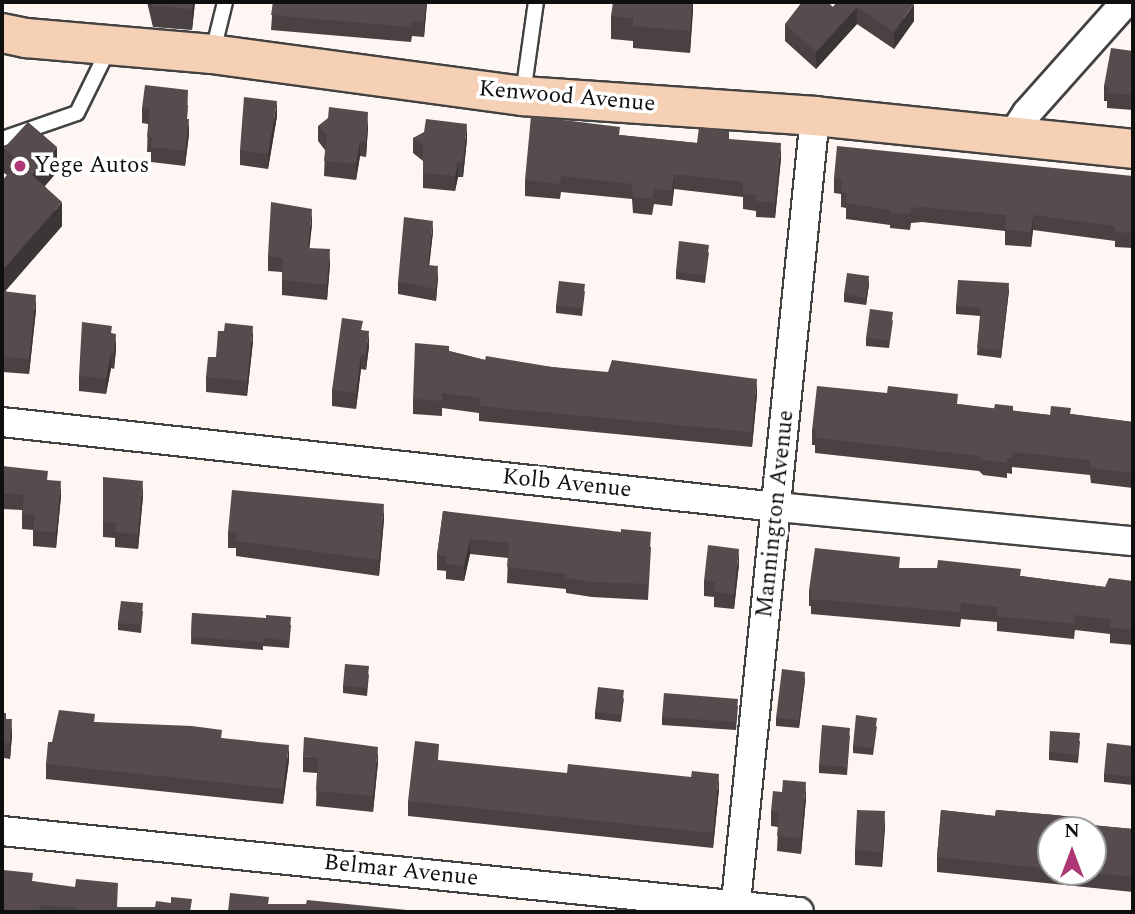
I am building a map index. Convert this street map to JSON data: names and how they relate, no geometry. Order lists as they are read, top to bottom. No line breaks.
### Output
{"streets":{"main road":["Kenwood Avenue"],"street":["Kolb Avenue","Mannington Avenue","Belmar Avenue"]},"crossings":[["Kenwood Avenue","Mannington Avenue"],["Kolb Avenue","Mannington Avenue"],["Mannington Avenue","Belmar Avenue"]],"places":["Yege Autos"],"north":"top"}
